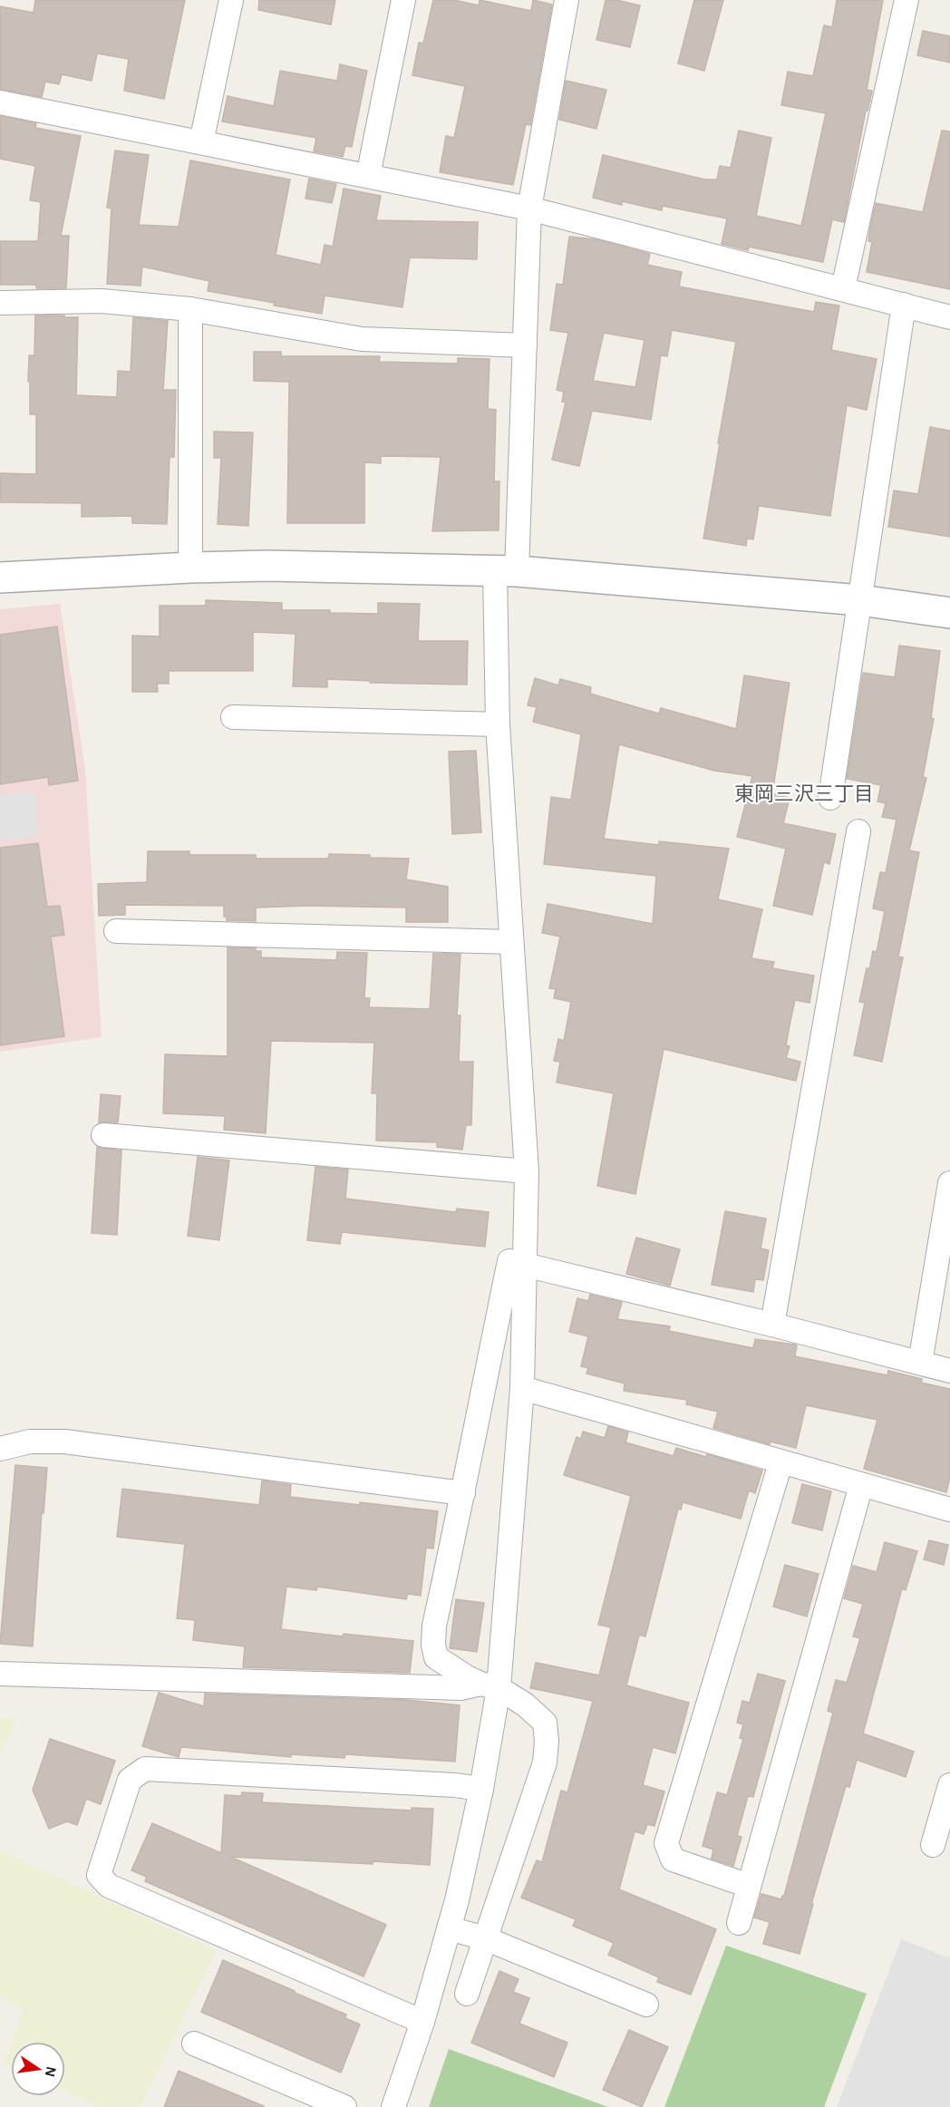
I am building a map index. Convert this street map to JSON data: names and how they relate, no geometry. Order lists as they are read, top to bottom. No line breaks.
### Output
{"districts":["東岡三沢三丁目"],"north":"right"}
